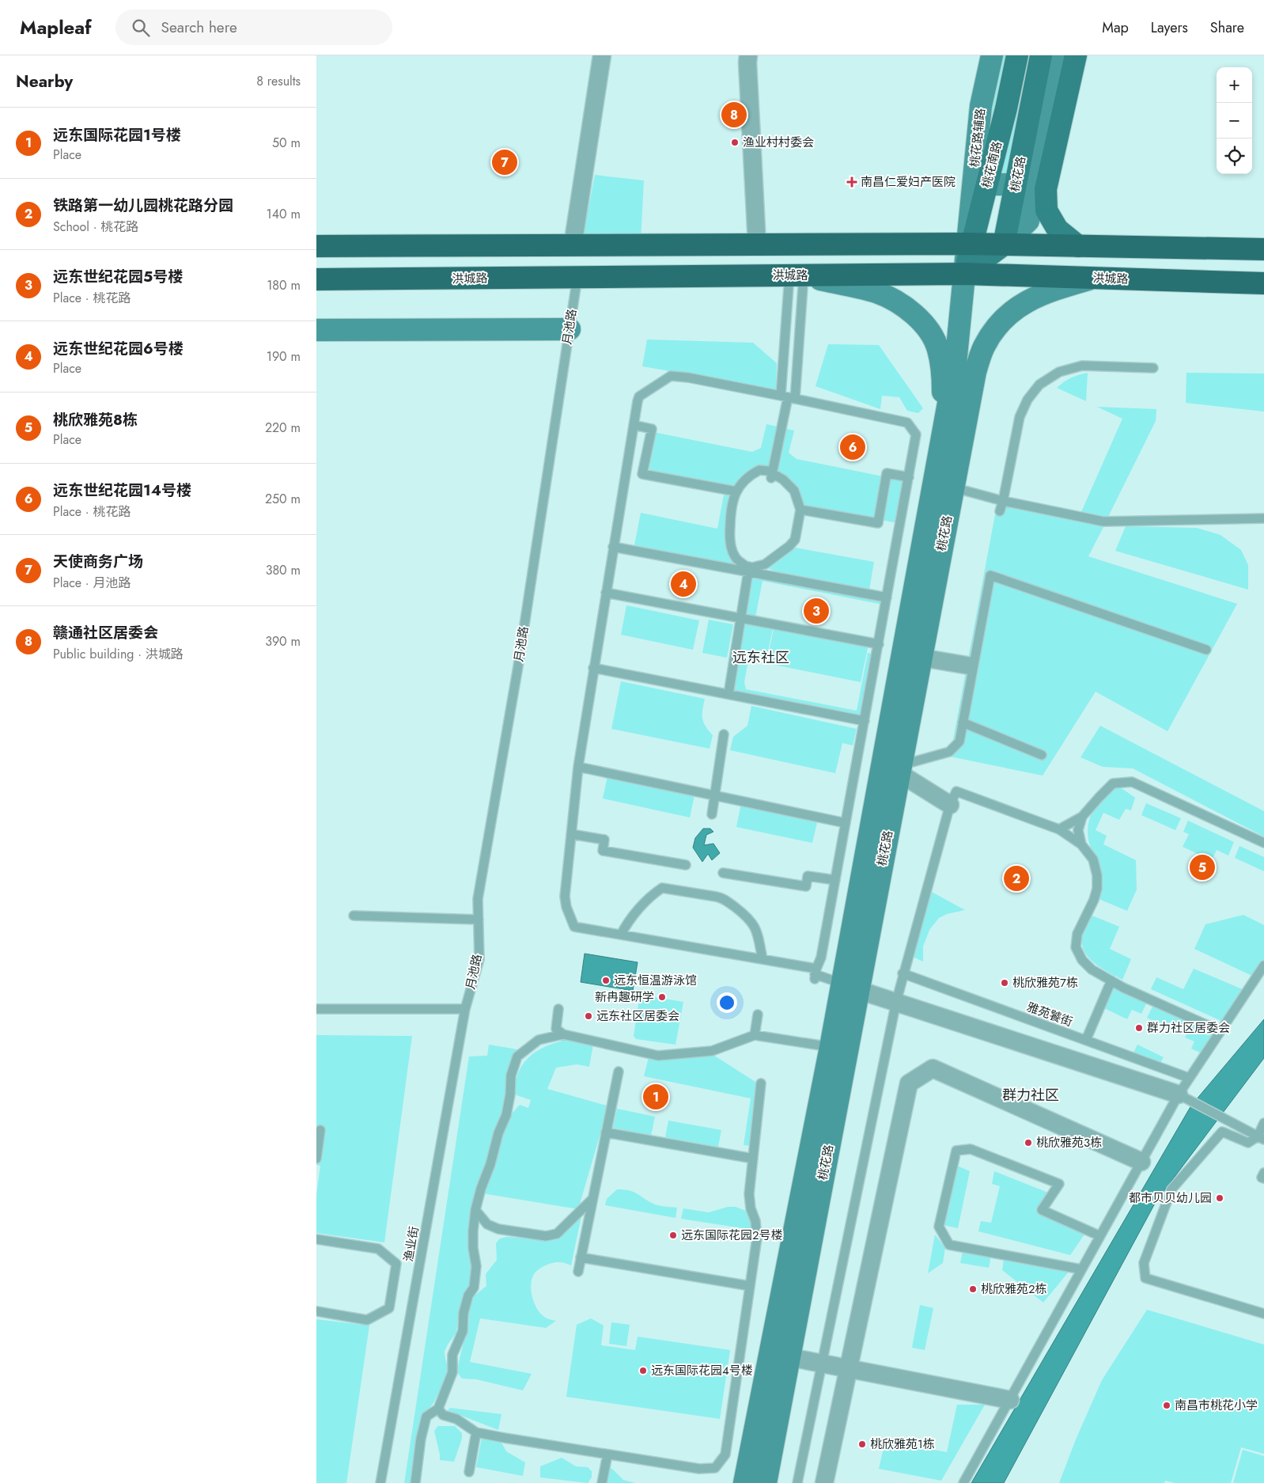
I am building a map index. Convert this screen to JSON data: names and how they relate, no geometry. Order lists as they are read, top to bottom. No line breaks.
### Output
{"streets":{"highway":["洪城路"],"main road":["桃花路辅路","桃花南路","桃花路"],"lane":["月池路","雅苑饕街","渔业街"]},"crossings":[["桃花路辅路","桃花南路"],["桃花南路","桃花路"],["桃花南路","洪城路"],["桃花路","洪城路"],["洪城路","月池路"],["月池路","渔业街"]],"districts":["远东社区","群力社区"],"places":{"other":["渔业村村委会","远东恒温游泳馆","桃欣雅苑7栋","新冉趣研学","远东社区居委会","群力社区居委会","桃欣雅苑3栋","都市贝贝幼儿园","远东国际花园2号楼","桃欣雅苑2栋","远东国际花园4号楼","南昌市桃花小学","桃欣雅苑1栋"],"health":["南昌仁爱妇产医院"]},"page":{"header":"Mapleaf","search":"Search here","nav":["Map","Layers","Share"],"heading":["Nearby","8 results"],"map_buttons":["+","−"],"pins":["8","7","6","4","3","5","2","1"],"list":[{"mark":"1","name":"远东国际花园1号楼","note":"Place","value":"50 m"},{"mark":"2","name":"铁路第一幼儿园桃花路分园","note":"School · 桃花路","value":"140 m"},{"mark":"3","name":"远东世纪花园5号楼","note":"Place · 桃花路","value":"180 m"},{"mark":"4","name":"远东世纪花园6号楼","note":"Place","value":"190 m"},{"mark":"5","name":"桃欣雅苑8栋","note":"Place","value":"220 m"},{"mark":"6","name":"远东世纪花园14号楼","note":"Place · 桃花路","value":"250 m"},{"mark":"7","name":"天使商务广场","note":"Place · 月池路","value":"380 m"},{"mark":"8","name":"赣通社区居委会","note":"Public building · 洪城路","value":"390 m"}]}}
